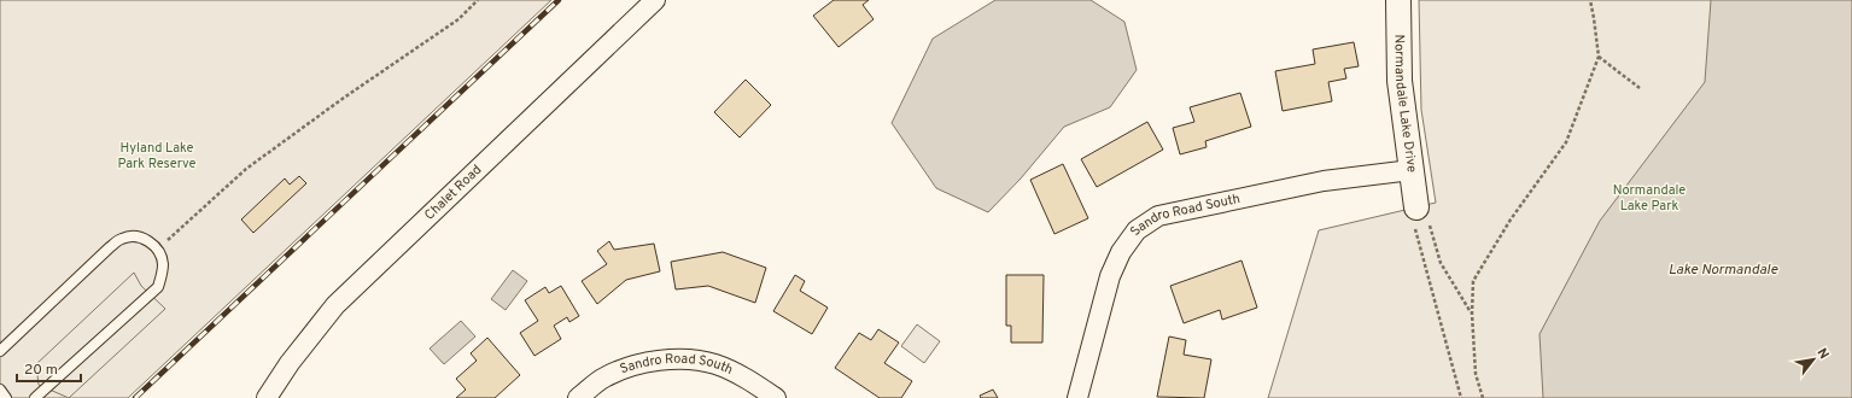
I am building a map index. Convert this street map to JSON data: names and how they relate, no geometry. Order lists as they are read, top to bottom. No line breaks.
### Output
{"streets":{"street":["Normandale Lake Drive","Chalet Road","Sandro Road South"]},"crossings":[["Normandale Lake Drive","Sandro Road South"]],"water":["Lake Normandale"],"parks":["Hyland Lake Park Reserve","Normandale Lake Park"],"scale_bar":"20 m","north":"top right"}
